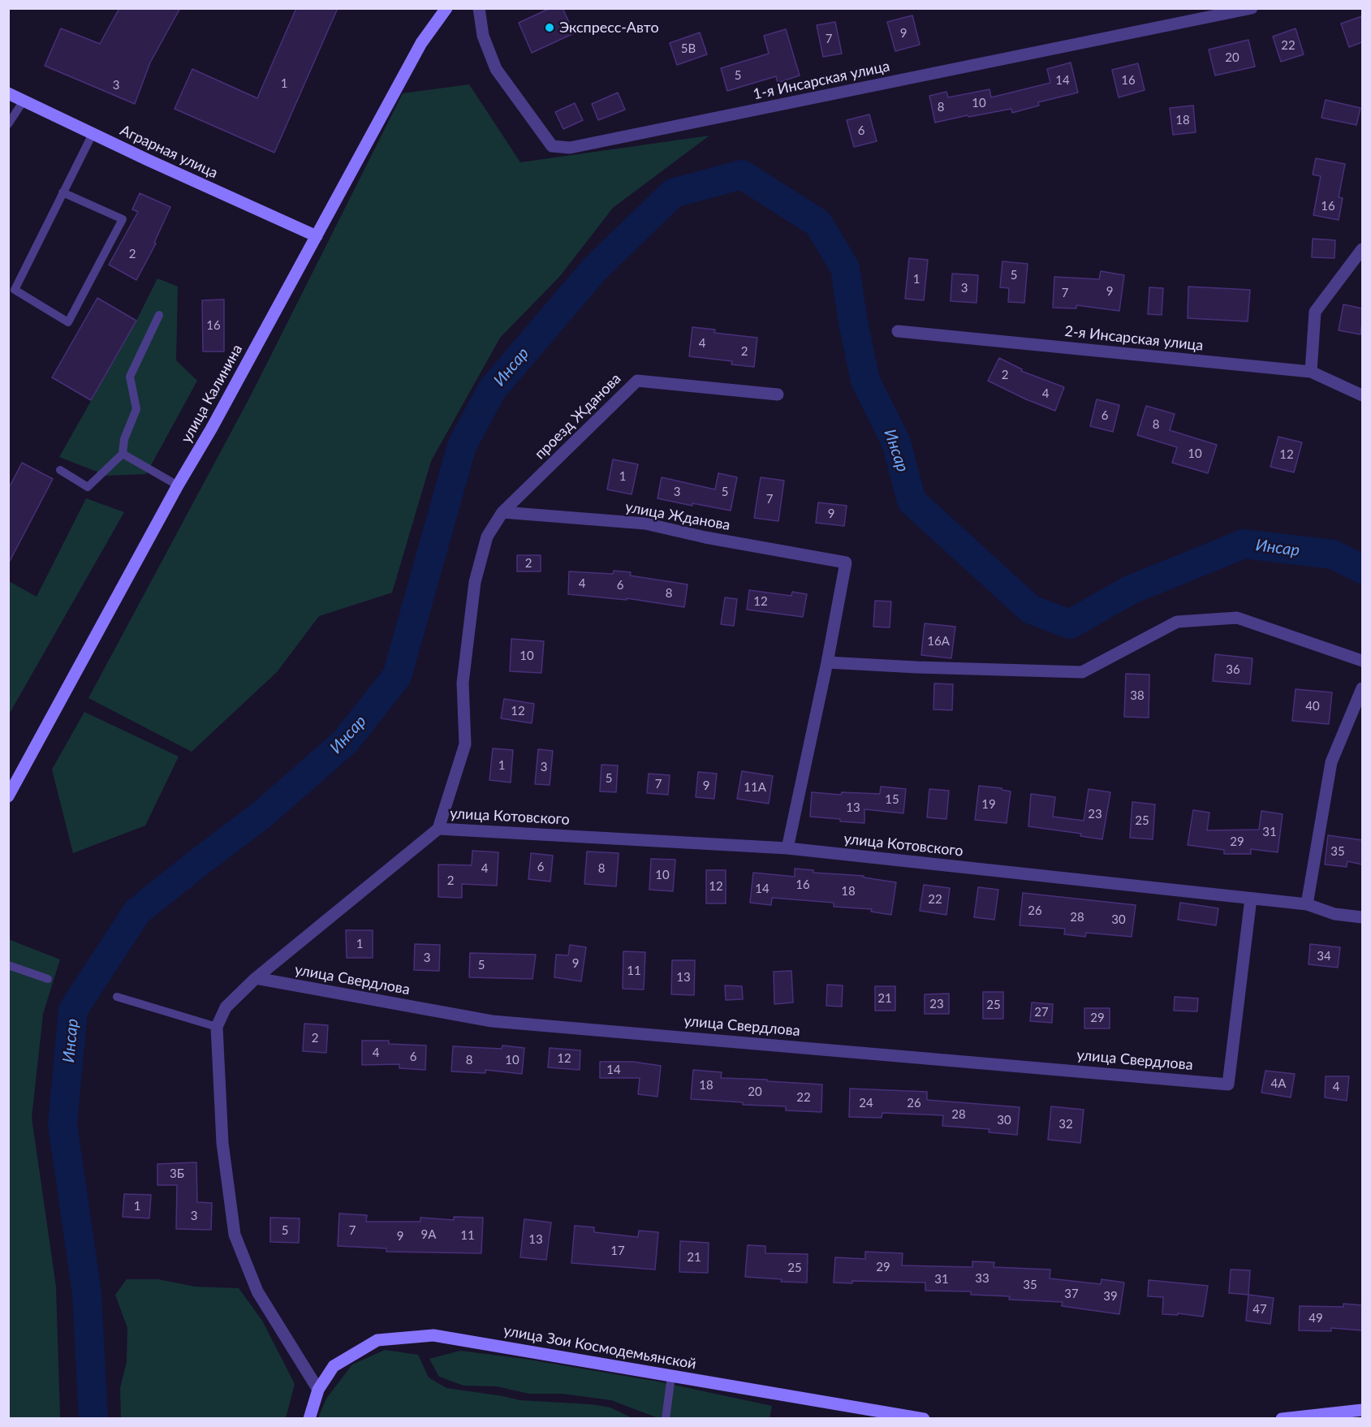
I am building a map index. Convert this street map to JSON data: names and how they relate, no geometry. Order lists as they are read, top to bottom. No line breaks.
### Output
{"streets":{"street":["1-я Инсарская улица","Аграрная улица","2-я Инсарская улица","улица Калинина","проезд Жданова","улица Жданова","улица Котовского","улица Свердлова","улица Зои Космодемьянской"]},"crossings":[["Аграрная улица","улица Калинина"],["проезд Жданова","улица Жданова"],["улица Котовского","улица Свердлова"]],"water":["Инсар"],"places":["Экспресс-Авто"],"house_numbers":["9","7","22","5В","20","5","14","16","1","3","10","8","18","6","16","2","5","1","3","9","7","16","4","2","2","4","6","8","10","12","1","3","5","7","9","2","4","6","8","12","16А","10","36","38","40","12","1","3","5","7","9","11А","15","19","13","23","25","31","29","35","6","4","8","10","2","16","12","14","18","22","26","28","30","1","34","3","9","5","11","13","21","23","25","27","29","2","4","6","12","8","10","14","4А","18","4","20","22","24","26","28","30","32","3Б","1","3","5","7","9А","11","9","13","17","21","29","25","33","31","35","37","39","47","49"]}
